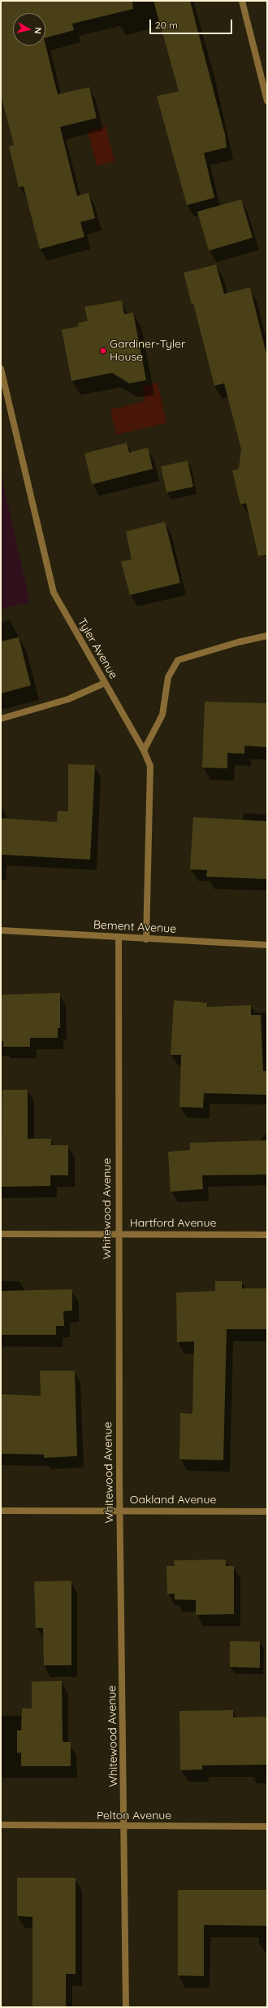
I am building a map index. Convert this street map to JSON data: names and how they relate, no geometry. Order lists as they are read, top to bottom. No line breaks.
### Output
{"streets":{"street":["Tyler Avenue","Bement Avenue","Whitewood Avenue","Hartford Avenue","Oakland Avenue","Pelton Avenue"]},"crossings":[["Tyler Avenue","Bement Avenue"],["Bement Avenue","Whitewood Avenue"],["Whitewood Avenue","Hartford Avenue"],["Whitewood Avenue","Oakland Avenue"],["Whitewood Avenue","Pelton Avenue"]],"places":["Gardiner-Tyler House"],"scale_bar":"20 m","north":"right"}
